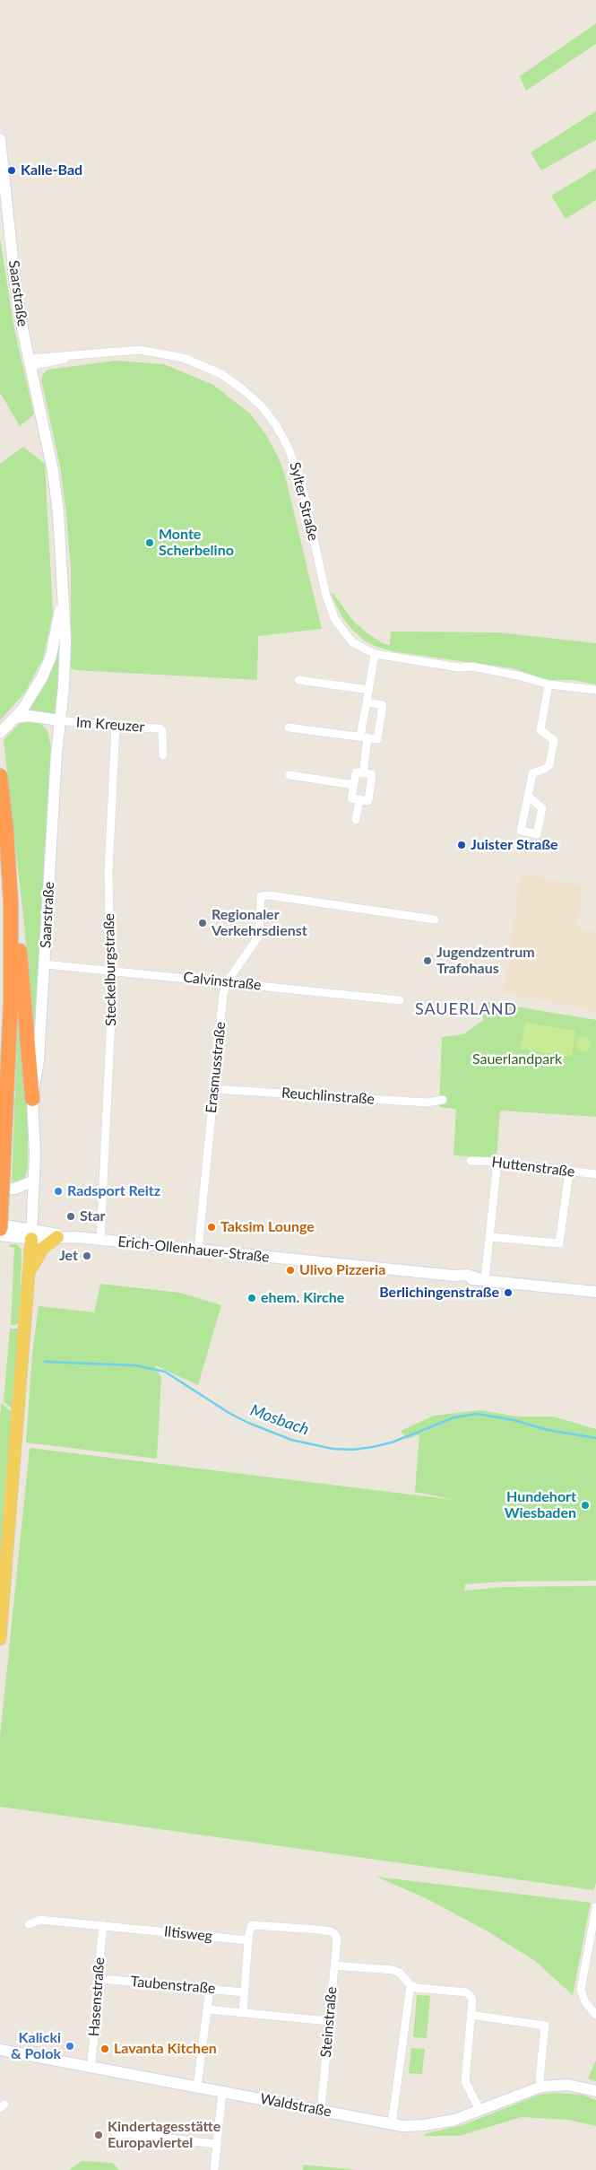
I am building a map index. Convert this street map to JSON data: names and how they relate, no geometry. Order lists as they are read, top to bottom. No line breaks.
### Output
{"streets":{"main road":["Saarstraße","Erich-Ollenhauer-Straße","Waldstraße"],"street":["Sylter Straße","Im Kreuzer","Steckelburgstraße","Calvinstraße","Erasmusstraße","Reuchlinstraße","Huttenstraße","Iltisweg","Taubenstraße","Hasenstraße","Steinstraße"]},"crossings":[["Saarstraße","Sylter Straße"],["Saarstraße","Im Kreuzer"],["Saarstraße","Calvinstraße"],["Saarstraße","Erich-Ollenhauer-Straße"],["Im Kreuzer","Steckelburgstraße"],["Steckelburgstraße","Calvinstraße"],["Steckelburgstraße","Erich-Ollenhauer-Straße"],["Calvinstraße","Erasmusstraße"],["Erasmusstraße","Reuchlinstraße"],["Erasmusstraße","Erich-Ollenhauer-Straße"],["Iltisweg","Hasenstraße"],["Iltisweg","Steinstraße"],["Taubenstraße","Hasenstraße"],["Taubenstraße","Steinstraße"],["Hasenstraße","Waldstraße"],["Steinstraße","Waldstraße"]],"districts":["SAUERLAND"],"water":["Mosbach"],"parks":["Sauerlandpark"],"places":["Kalle-Bad","Monte Scherbelino","Juister Straße","Regionaler Verkehrsdienst","Jugendzentrum Trafohaus","Radsport Reitz","Star","Taksim Lounge","Jet","Ulivo Pizzeria","Berlichingenstraße","ehem. Kirche","Hundehort Wiesbaden","Kalicki & Polok","Lavanta Kitchen","Kindertagesstätte Europaviertel"]}
